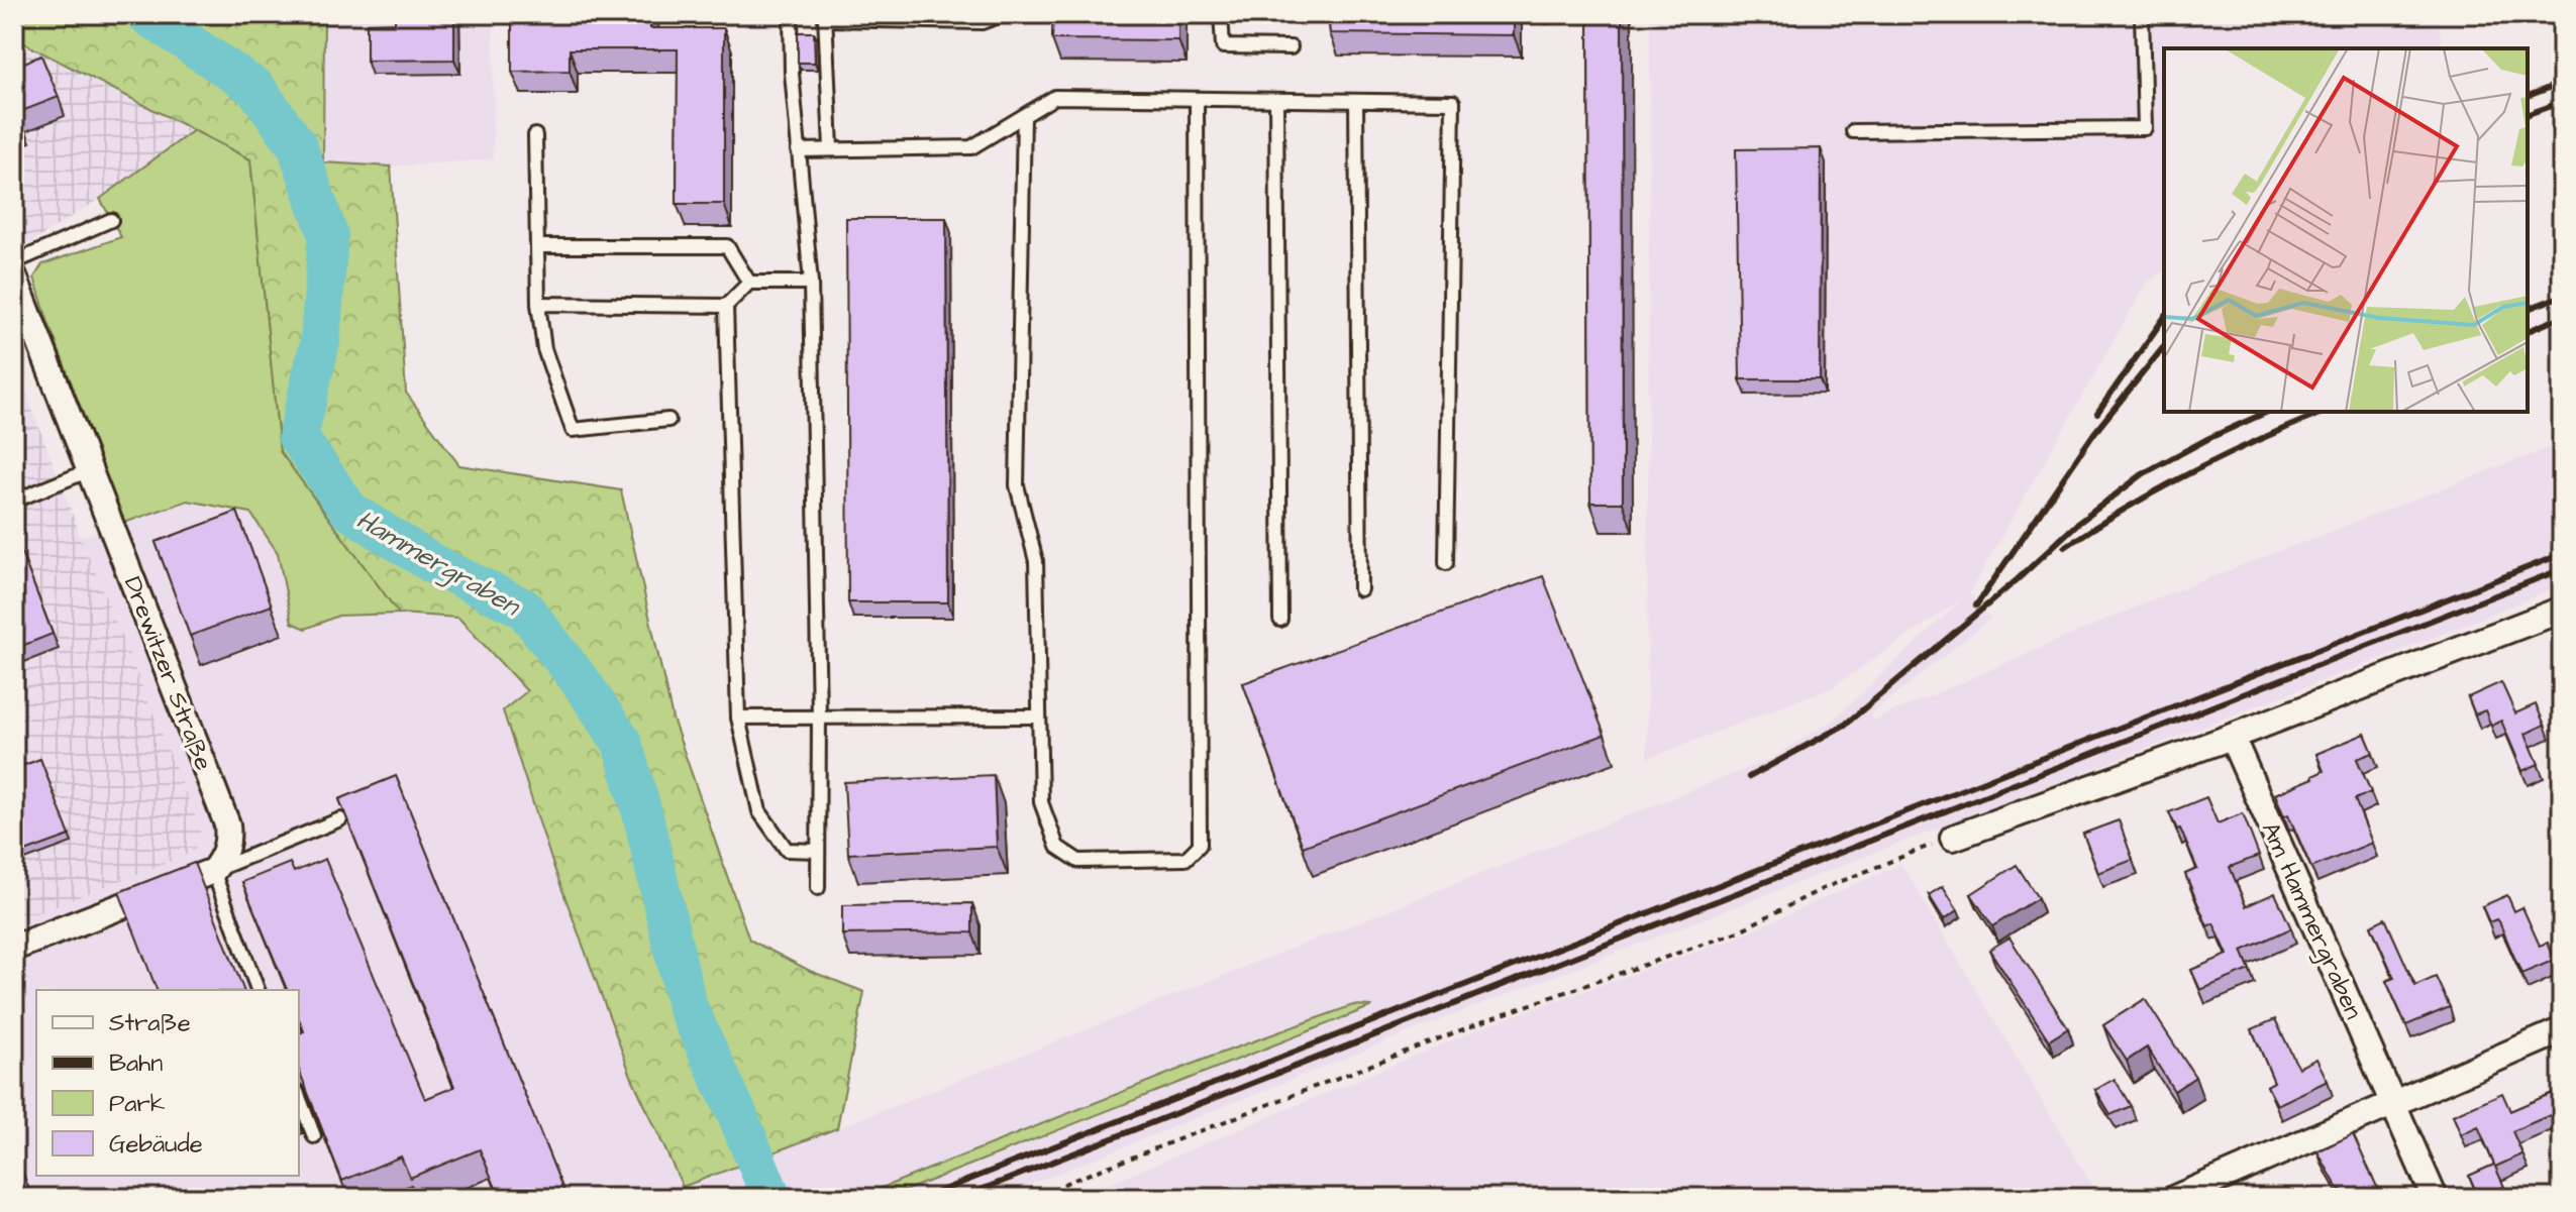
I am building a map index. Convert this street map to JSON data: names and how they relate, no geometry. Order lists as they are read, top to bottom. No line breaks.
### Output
{"streets":{"street":["Drewitzer Straße","Am Hammergraben"]},"water":["Hammergraben"],"legend":["Straße","Bahn","Park","Gebäude"]}
